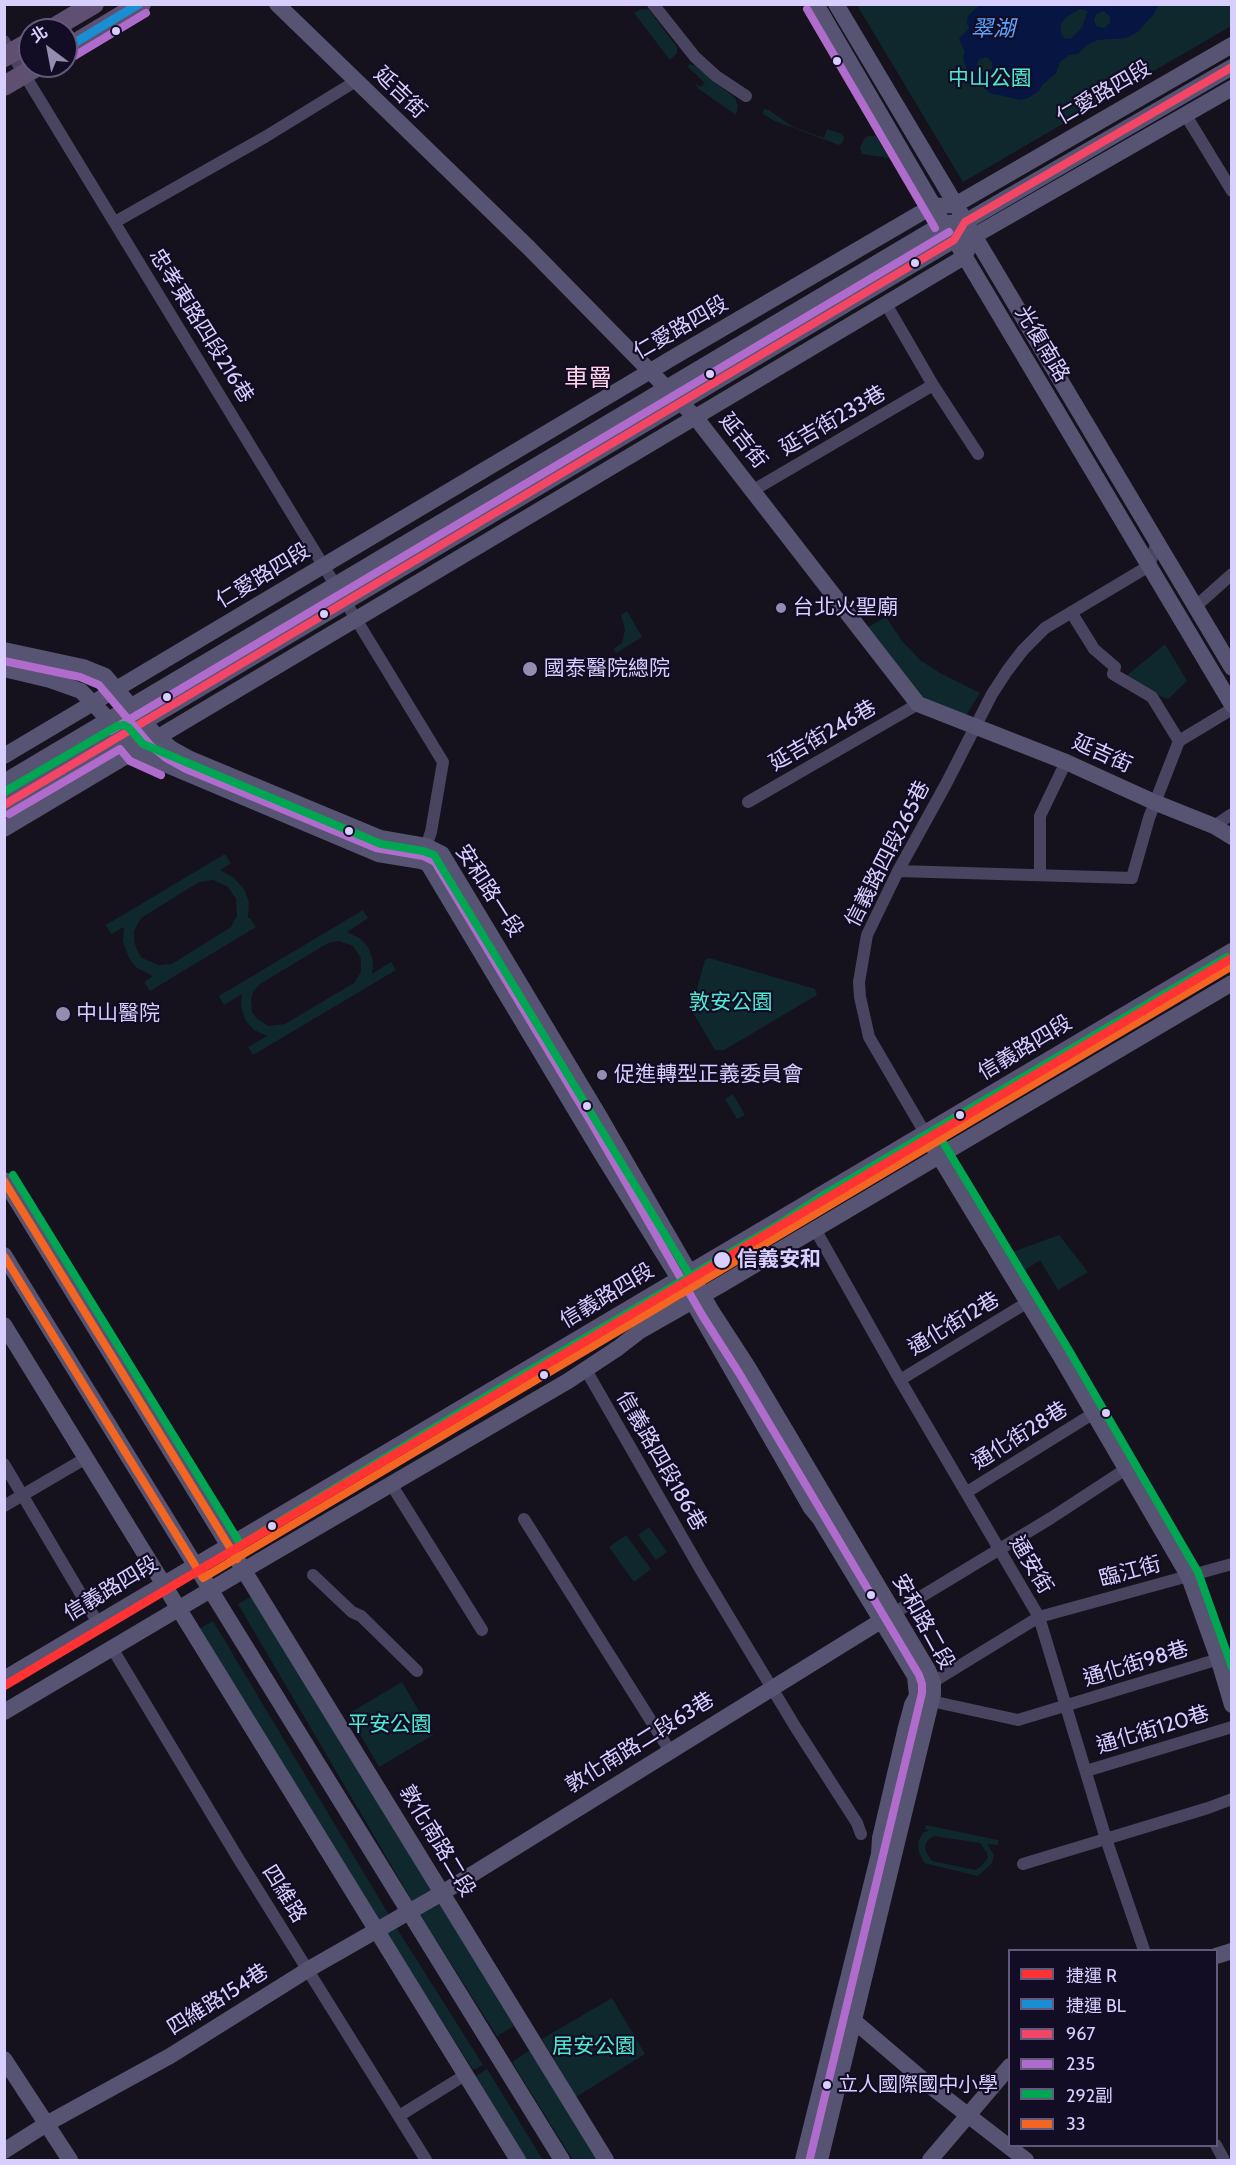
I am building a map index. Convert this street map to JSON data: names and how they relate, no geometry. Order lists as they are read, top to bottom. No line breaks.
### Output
{"streets":{"main road":["延吉街","仁愛路四段","光復南路","安和路一段","信義路四段","安和路二段","敦化南路二段63巷","敦化南路二段","四維路154巷"],"street":["忠孝東路四段216巷","延吉街233巷","延吉街246巷","信義路四段265巷","通化街12巷","通化街28巷","信義路四段186巷","通安街","臨江街","通化街98巷","通化街120巷","四維路"]},"crossings":[["延吉街","仁愛路四段"],["延吉街","延吉街233巷"],["延吉街","延吉街246巷"],["延吉街","信義路四段265巷"],["仁愛路四段","忠孝東路四段216巷"],["仁愛路四段","光復南路"],["仁愛路四段","安和路一段"],["忠孝東路四段216巷","安和路一段"],["光復南路","信義路四段265巷"],["信義路四段265巷","信義路四段"],["安和路一段","信義路四段"],["安和路一段","安和路二段"],["信義路四段","信義路四段186巷"],["信義路四段","通安街"],["信義路四段","安和路二段"],["信義路四段","敦化南路二段"],["信義路四段","四維路"],["通化街12巷","通安街"],["通化街28巷","通安街"],["信義路四段186巷","敦化南路二段63巷"],["通安街","臨江街"],["通安街","通化街98巷"],["通安街","通化街120巷"],["臨江街","安和路二段"],["安和路二段","通化街98巷"],["安和路二段","敦化南路二段63巷"],["敦化南路二段63巷","敦化南路二段"],["敦化南路二段63巷","四維路154巷"],["四維路","四維路154巷"]],"districts":["車罾"],"water":["翠湖"],"parks":["中山公園","敦安公園","平安公園","居安公園"],"places":["台北火聖廟","國泰醫院總院","中山醫院","促進轉型正義委員會","信義安和","立人國際國中小學"],"lines":["metro line BL","transit line 235","transit line 967","transit line 292副","metro line R","transit line 33"],"legend":["捷運 R","捷運 BL","967","235","292副","33"],"north":"top left"}
